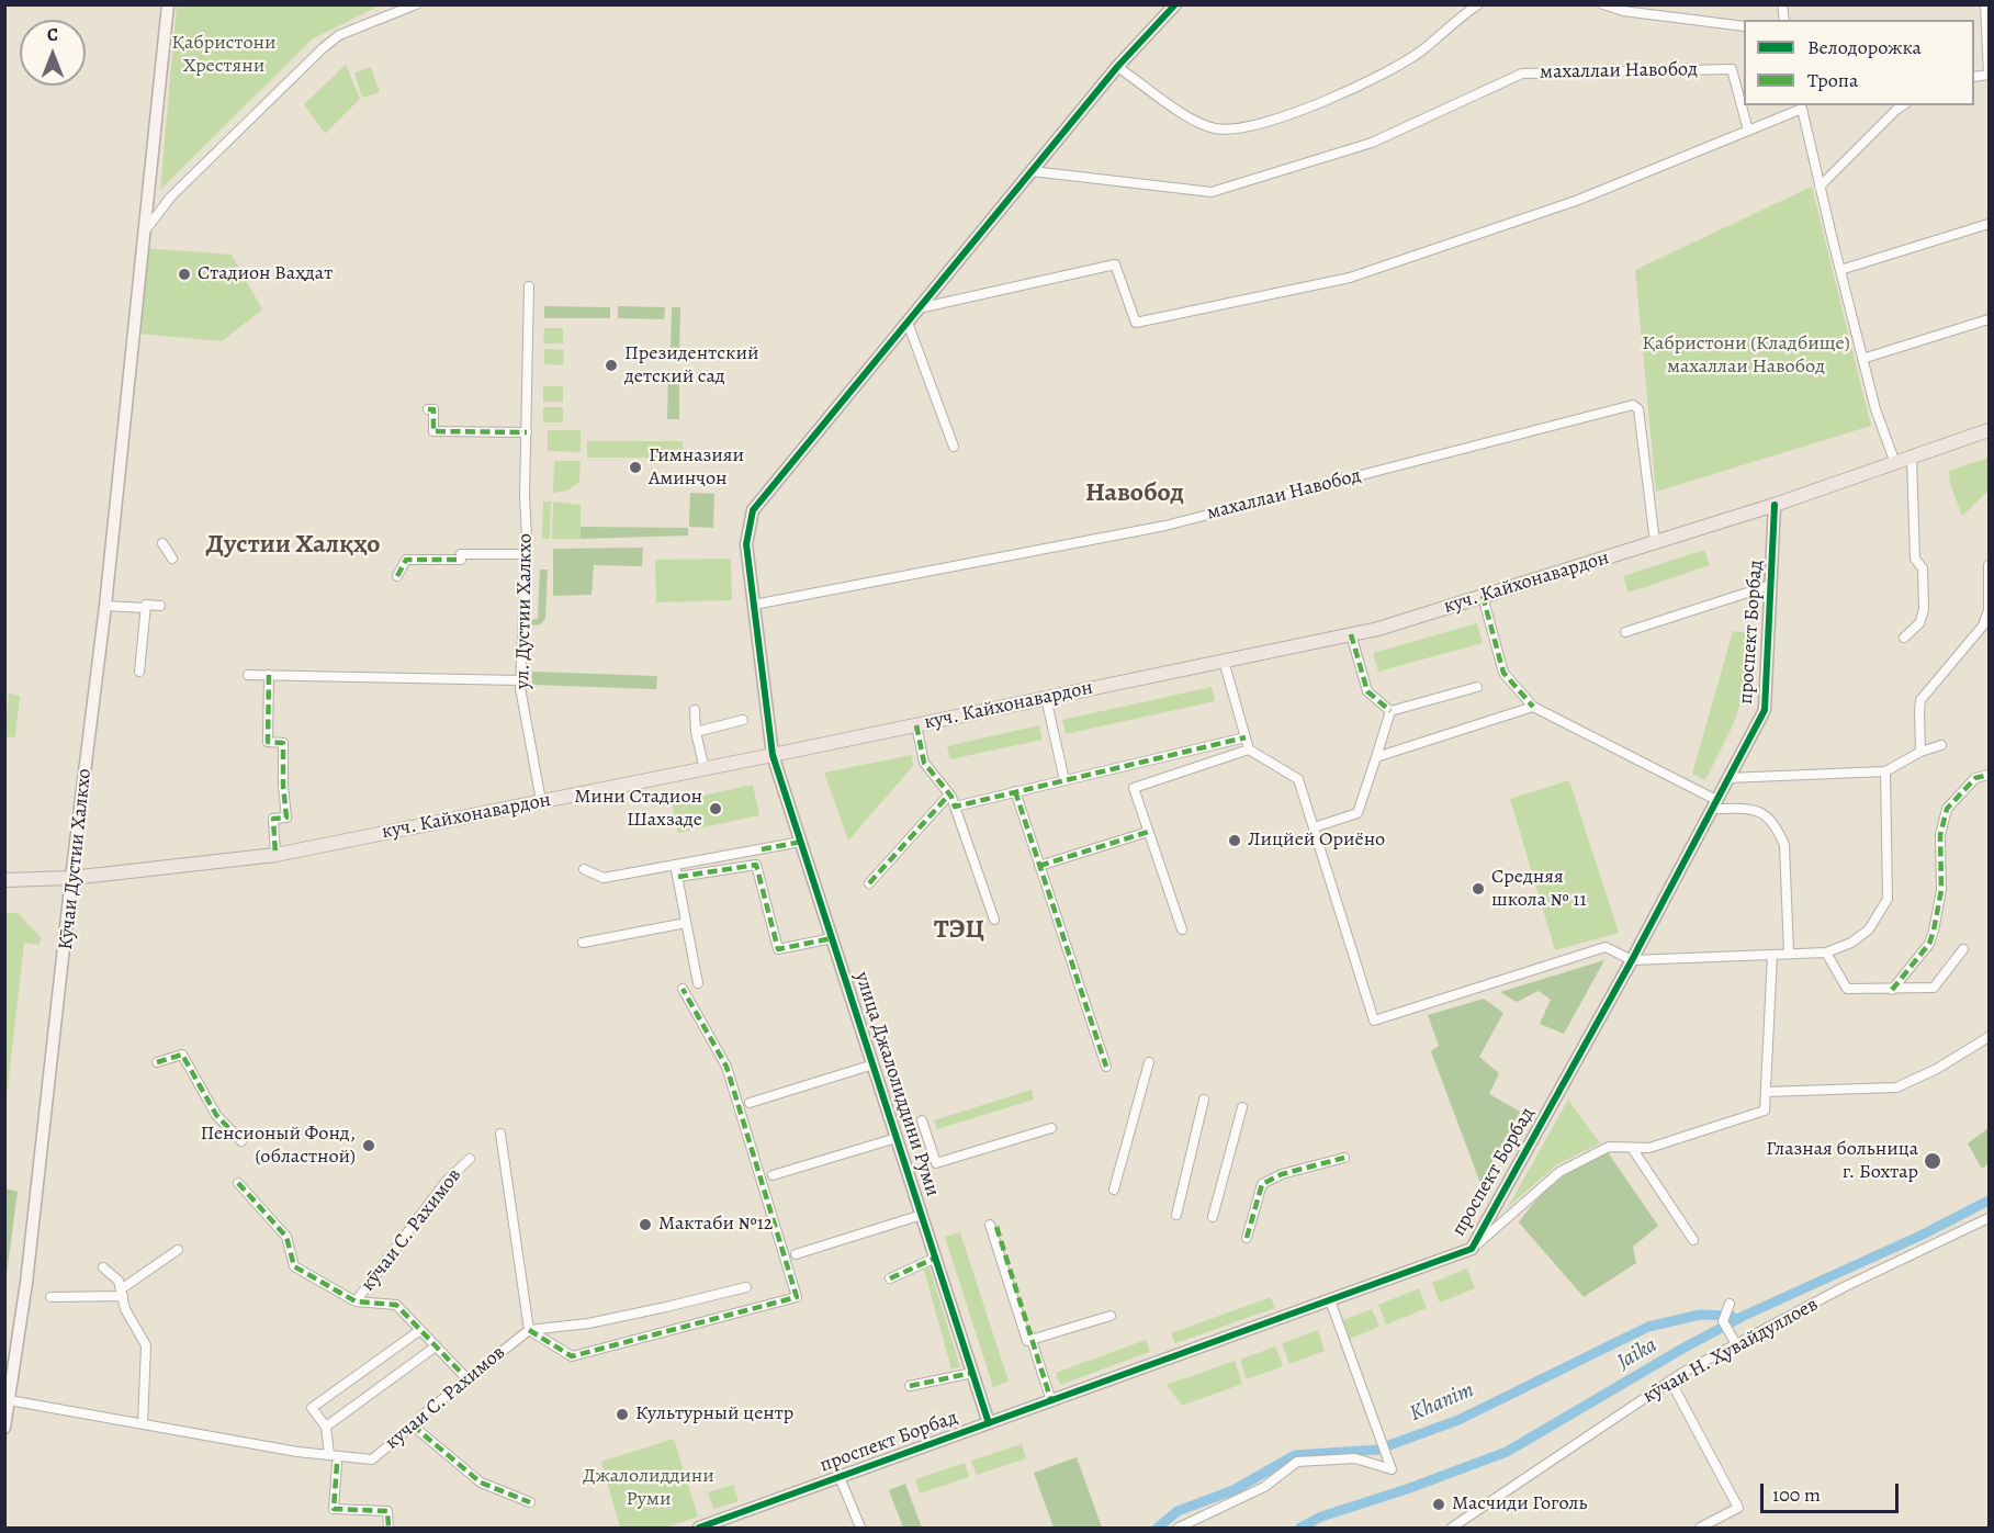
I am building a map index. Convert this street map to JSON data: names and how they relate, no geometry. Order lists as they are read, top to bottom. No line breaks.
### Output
{"streets":{"main road":["куч. Кайхонавардон"],"street":["махаллаи Навобод","ул. Дустии Халкхо","проспект Борбад","Кӯчаи Дустии Халкхо","улица Джалолиддини Руми","кӯчаи С. Рахимов","кӯчаи Н. Ҳувайдуллоев","кучаи С. Рахимов"]},"crossings":[["махаллаи Навобод","куч. Кайхонавардон"],["махаллаи Навобод","улица Джалолиддини Руми"],["куч. Кайхонавардон","ул. Дустии Халкхо"],["куч. Кайхонавардон","проспект Борбад"],["куч. Кайхонавардон","Кӯчаи Дустии Халкхо"],["куч. Кайхонавардон","улица Джалолиддини Руми"],["проспект Борбад","улица Джалолиддини Руми"],["Кӯчаи Дустии Халкхо","кучаи С. Рахимов"]],"districts":["Навобод","Дустии Халқҳо","ТЭЦ"],"water":["Jaika","Khanim"],"parks":["Қабристони Хрестяни","Қабристони (Кладбище) махаллаи Навобод","Джалолиддини Руми"],"places":["Стадион Ваҳдат","Президентский детский сад","Гимназияи Аминҷон","Мини Стадион Шахзаде","Лицйей Ориёно","Средняя школа № 11","Пенсионый Фонд, (областной)","Глазная больница г. Бохтар","Мактаби №12","Культурный центр","Масчиди Гоголь"],"legend":["Велодорожка","Тропа"],"scale_bar":"100 m","north":"top"}
